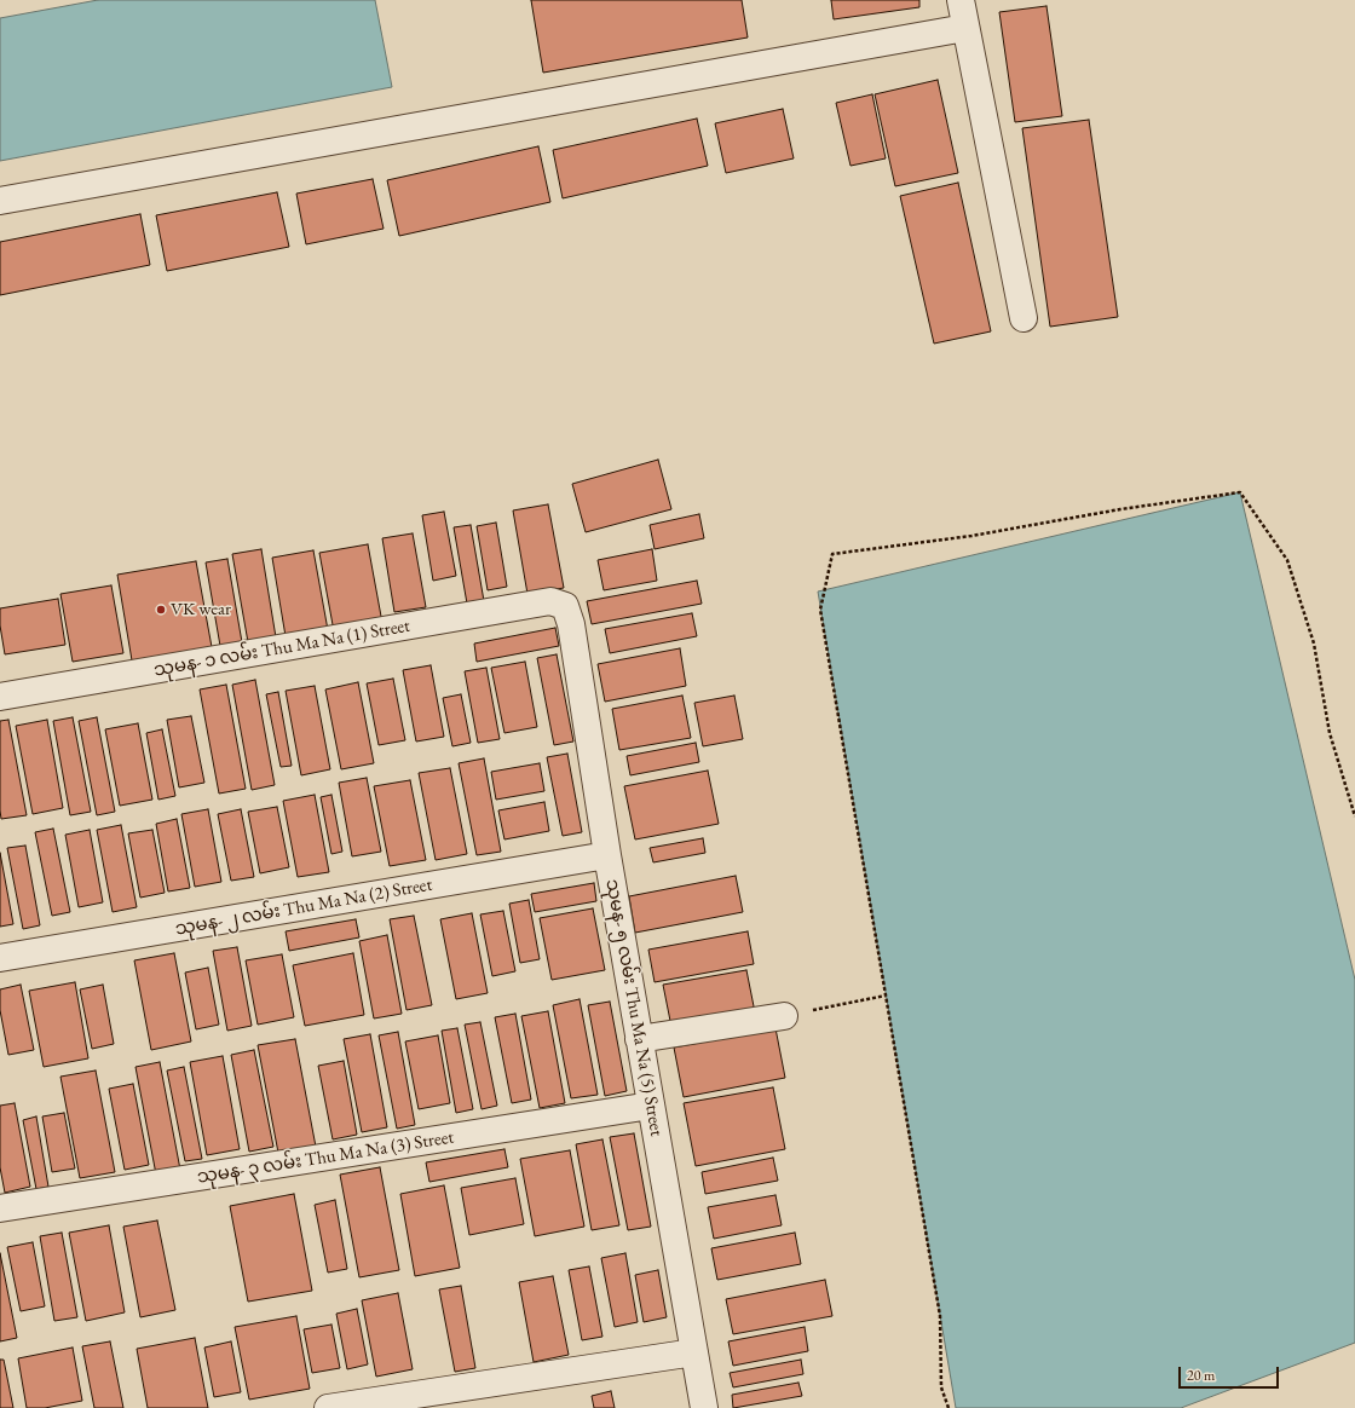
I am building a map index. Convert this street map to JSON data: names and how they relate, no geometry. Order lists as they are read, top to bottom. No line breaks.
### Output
{"streets":{"street":["သုမန- ၁ လမ်း Thu Ma Na (1) Street","သုမန- ၂ လမ်း Thu Ma Na (2) Street","သုမန- ၅ လမ်း Thu Ma Na (5) Street","သုမန- ၃ လမ်း Thu Ma Na (3) Street"]},"crossings":[["သုမန- ၁ လမ်း Thu Ma Na (1) Street","သုမန- ၅ လမ်း Thu Ma Na (5) Street"],["သုမန- ၂ လမ်း Thu Ma Na (2) Street","သုမန- ၅ လမ်း Thu Ma Na (5) Street"],["သုမန- ၅ လမ်း Thu Ma Na (5) Street","သုမန- ၃ လမ်း Thu Ma Na (3) Street"]],"places":["VK wear"],"scale_bar":"20 m"}
